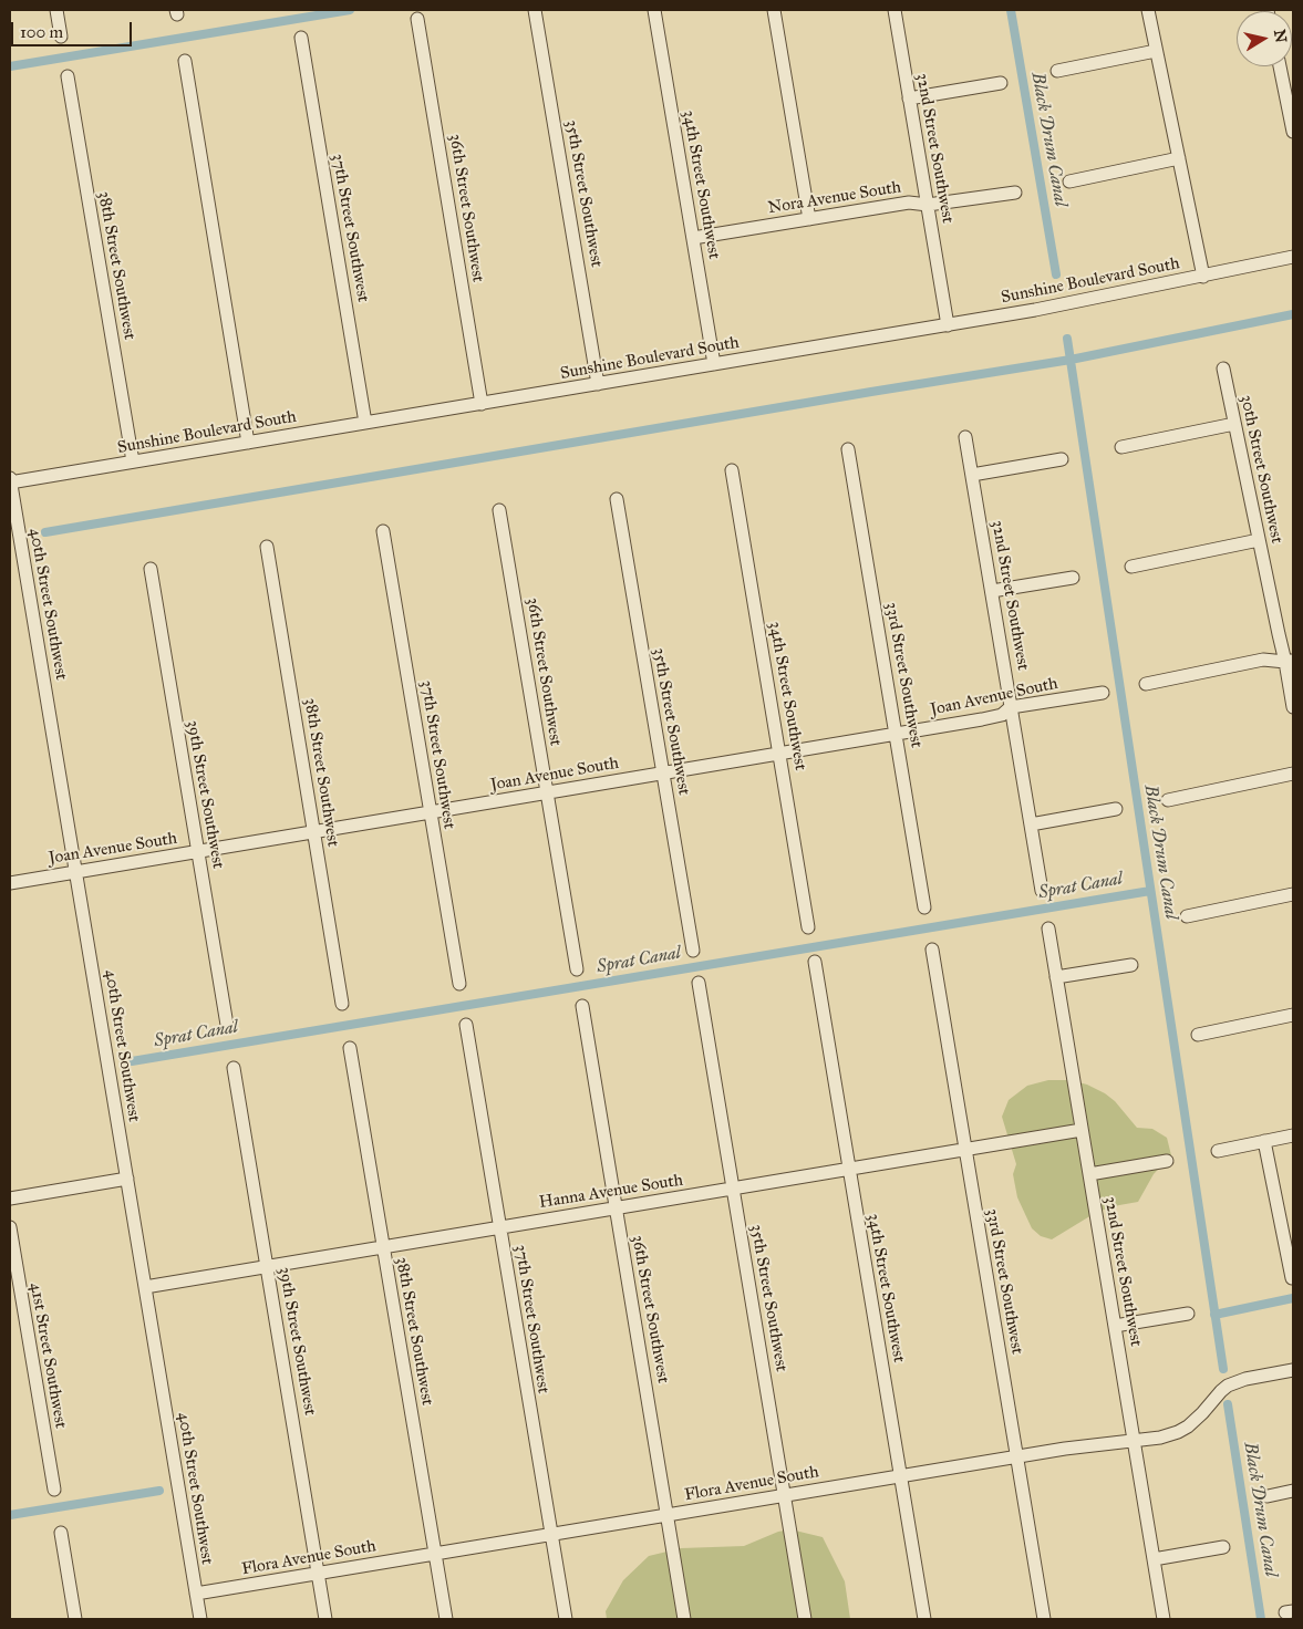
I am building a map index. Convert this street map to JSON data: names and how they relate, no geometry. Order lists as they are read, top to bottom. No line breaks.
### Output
{"streets":{"street":["32nd Street Southwest","34th Street Southwest","35th Street Southwest","Nora Avenue South","36th Street Southwest","37th Street Southwest","38th Street Southwest","Sunshine Boulevard South","30th Street Southwest","40th Street Southwest","33rd Street Southwest","Joan Avenue South","39th Street Southwest","Hanna Avenue South","41st Street Southwest","Flora Avenue South"]},"crossings":[["32nd Street Southwest","Nora Avenue South"],["32nd Street Southwest","Sunshine Boulevard South"],["32nd Street Southwest","Joan Avenue South"],["32nd Street Southwest","Hanna Avenue South"],["32nd Street Southwest","Flora Avenue South"],["34th Street Southwest","Nora Avenue South"],["34th Street Southwest","Sunshine Boulevard South"],["34th Street Southwest","Joan Avenue South"],["34th Street Southwest","Hanna Avenue South"],["34th Street Southwest","Flora Avenue South"],["35th Street Southwest","Sunshine Boulevard South"],["35th Street Southwest","Joan Avenue South"],["35th Street Southwest","Hanna Avenue South"],["35th Street Southwest","Flora Avenue South"],["36th Street Southwest","Sunshine Boulevard South"],["36th Street Southwest","Joan Avenue South"],["36th Street Southwest","Hanna Avenue South"],["36th Street Southwest","Flora Avenue South"],["37th Street Southwest","Sunshine Boulevard South"],["37th Street Southwest","Joan Avenue South"],["37th Street Southwest","Hanna Avenue South"],["37th Street Southwest","Flora Avenue South"],["38th Street Southwest","Sunshine Boulevard South"],["38th Street Southwest","Joan Avenue South"],["38th Street Southwest","Hanna Avenue South"],["38th Street Southwest","Flora Avenue South"],["Sunshine Boulevard South","40th Street Southwest"],["40th Street Southwest","Joan Avenue South"],["40th Street Southwest","Hanna Avenue South"],["40th Street Southwest","Flora Avenue South"],["33rd Street Southwest","Joan Avenue South"],["33rd Street Southwest","Hanna Avenue South"],["33rd Street Southwest","Flora Avenue South"],["Joan Avenue South","39th Street Southwest"],["39th Street Southwest","Hanna Avenue South"],["39th Street Southwest","Flora Avenue South"]],"water":["Black Drum Canal","Sprat Canal"],"scale_bar":"100 m","north":"right"}
